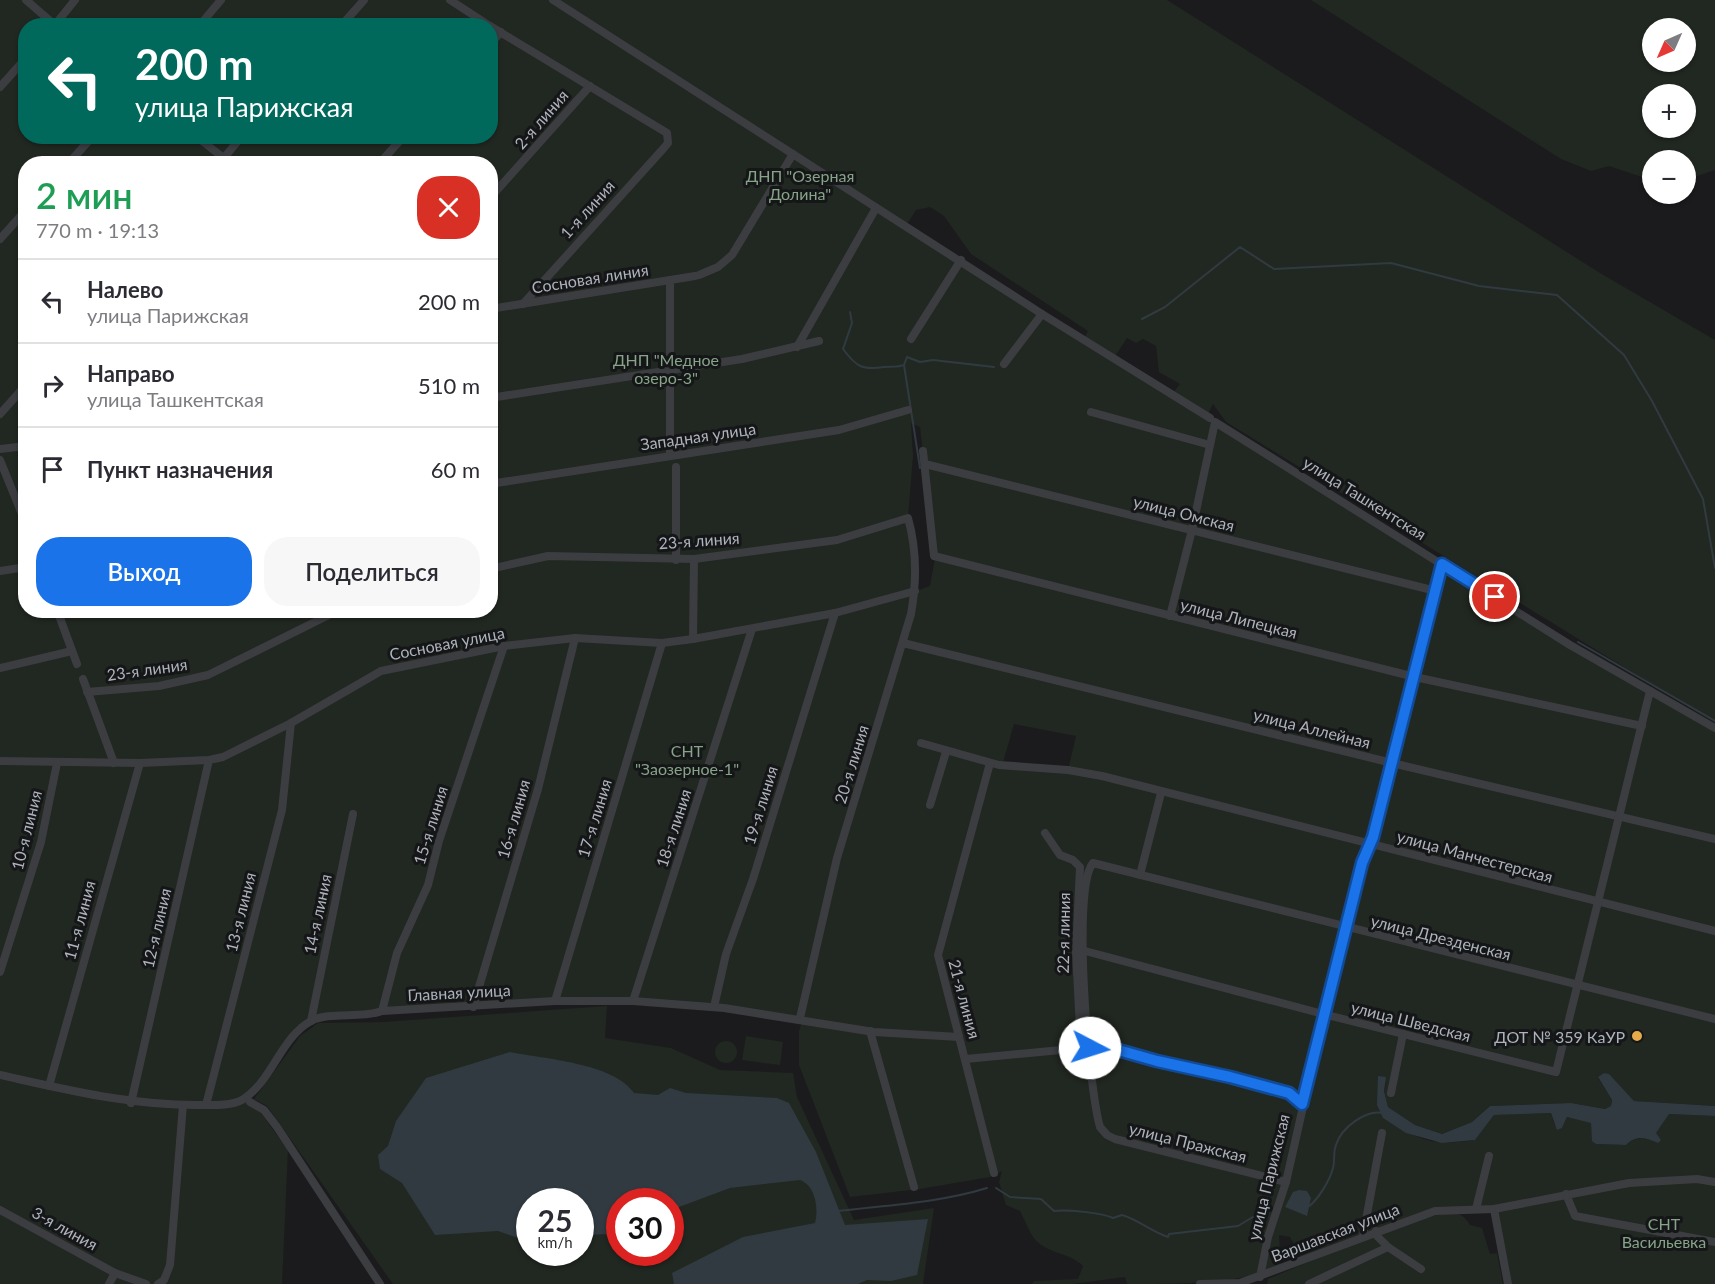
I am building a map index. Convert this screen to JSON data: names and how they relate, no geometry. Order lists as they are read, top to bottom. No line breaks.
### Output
{"streets":{"street":["2-я линия","1-я линия","Сосновая линия","Западная улица","улица Ташкентская","улица Омская","23-я линия","улица Липецкая","Сосновая улица","улица Аллейная","20-я линия","19-я линия","17-я линия","16-я линия","15-я линия","18-я линия","10-я линия","улица Манчестерская","13-я линия","14-я линия","11-я линия","12-я линия","22-я линия","улица Дрезденская","Главная улица","21-я линия","улица Шведская","улица Пражская","улица Парижская","3-я линия","Варшавская улица"]},"crossings":[["2-я линия","1-я линия"],["1-я линия","Сосновая линия"],["Сосновая линия","улица Ташкентская"],["улица Ташкентская","улица Парижская"],["улица Омская","улица Липецкая"],["улица Омская","улица Парижская"],["23-я линия","20-я линия"],["улица Липецкая","улица Парижская"],["Сосновая улица","20-я линия"],["Сосновая улица","19-я линия"],["Сосновая улица","17-я линия"],["Сосновая улица","16-я линия"],["Сосновая улица","15-я линия"],["Сосновая улица","18-я линия"],["Сосновая улица","10-я линия"],["Сосновая улица","13-я линия"],["Сосновая улица","11-я линия"],["Сосновая улица","12-я линия"],["улица Аллейная","20-я линия"],["улица Аллейная","улица Парижская"],["20-я линия","Главная улица"],["19-я линия","Главная улица"],["17-я линия","Главная улица"],["16-я линия","Главная улица"],["15-я линия","Главная улица"],["18-я линия","Главная улица"],["улица Манчестерская","21-я линия"],["улица Манчестерская","улица Парижская"],["14-я линия","Главная улица"],["22-я линия","улица Пражская"],["улица Дрезденская","улица Шведская"],["улица Дрезденская","улица Пражская"],["улица Дрезденская","улица Парижская"],["Главная улица","21-я линия"],["улица Шведская","улица Пражская"],["улица Шведская","улица Парижская"],["улица Пражская","улица Парижская"],["улица Парижская","Варшавская улица"]],"parks":["ДНП \"Озерная Долина\"","ДНП \"Медное озеро-3\"","СНТ \"Заозерное-1\"","СНТ Васильевка"],"places":["ДОТ № 359 КаУР"],"north":"bottom left","page":{"map_buttons":["+","−"],"turn":["200 m","улица Парижская"],"heading":["2 мин","770 m · 19:13"],"list":[{"name":"Налево","note":"улица Парижская","value":"200 m"},{"name":"Направо","note":"улица Ташкентская","value":"510 m"},{"name":"Пункт назначения","value":"60 m"}],"buttons":["Выход","Поделиться"],"speed":"25 km/h","limit":"30"}}
